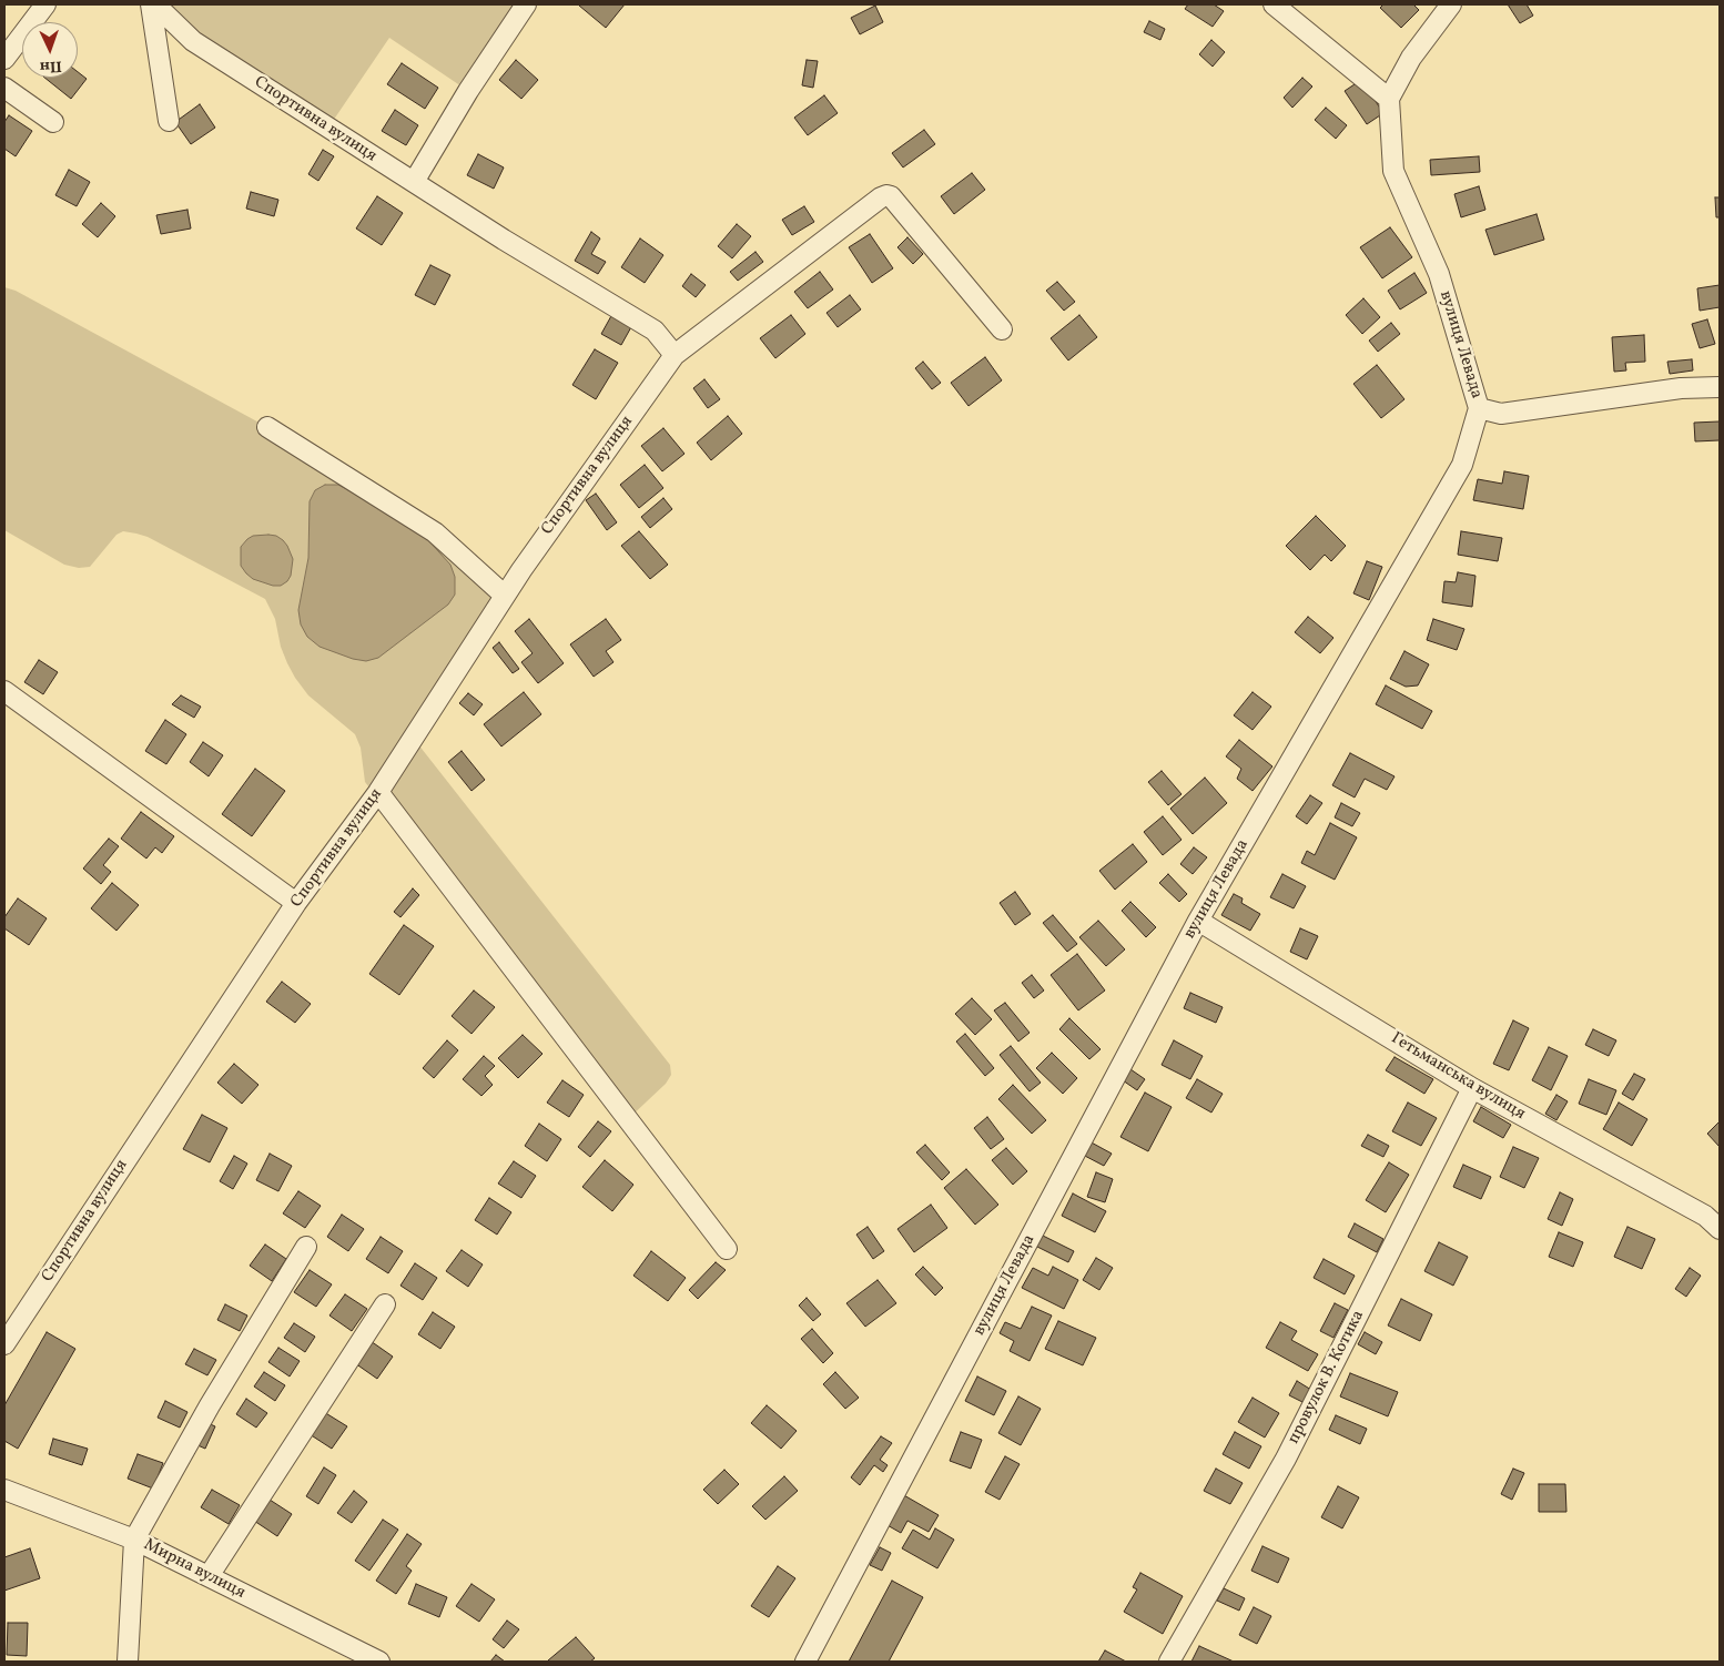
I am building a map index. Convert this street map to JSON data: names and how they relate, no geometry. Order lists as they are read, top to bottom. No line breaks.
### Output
{"streets":{"street":["Спортивна вулиця","вулиця Левада","Гетьманська вулиця","провулок В. Котика","Мирна вулиця"]},"crossings":[["вулиця Левада","Гетьманська вулиця"],["Гетьманська вулиця","провулок В. Котика"]],"north":"bottom"}
